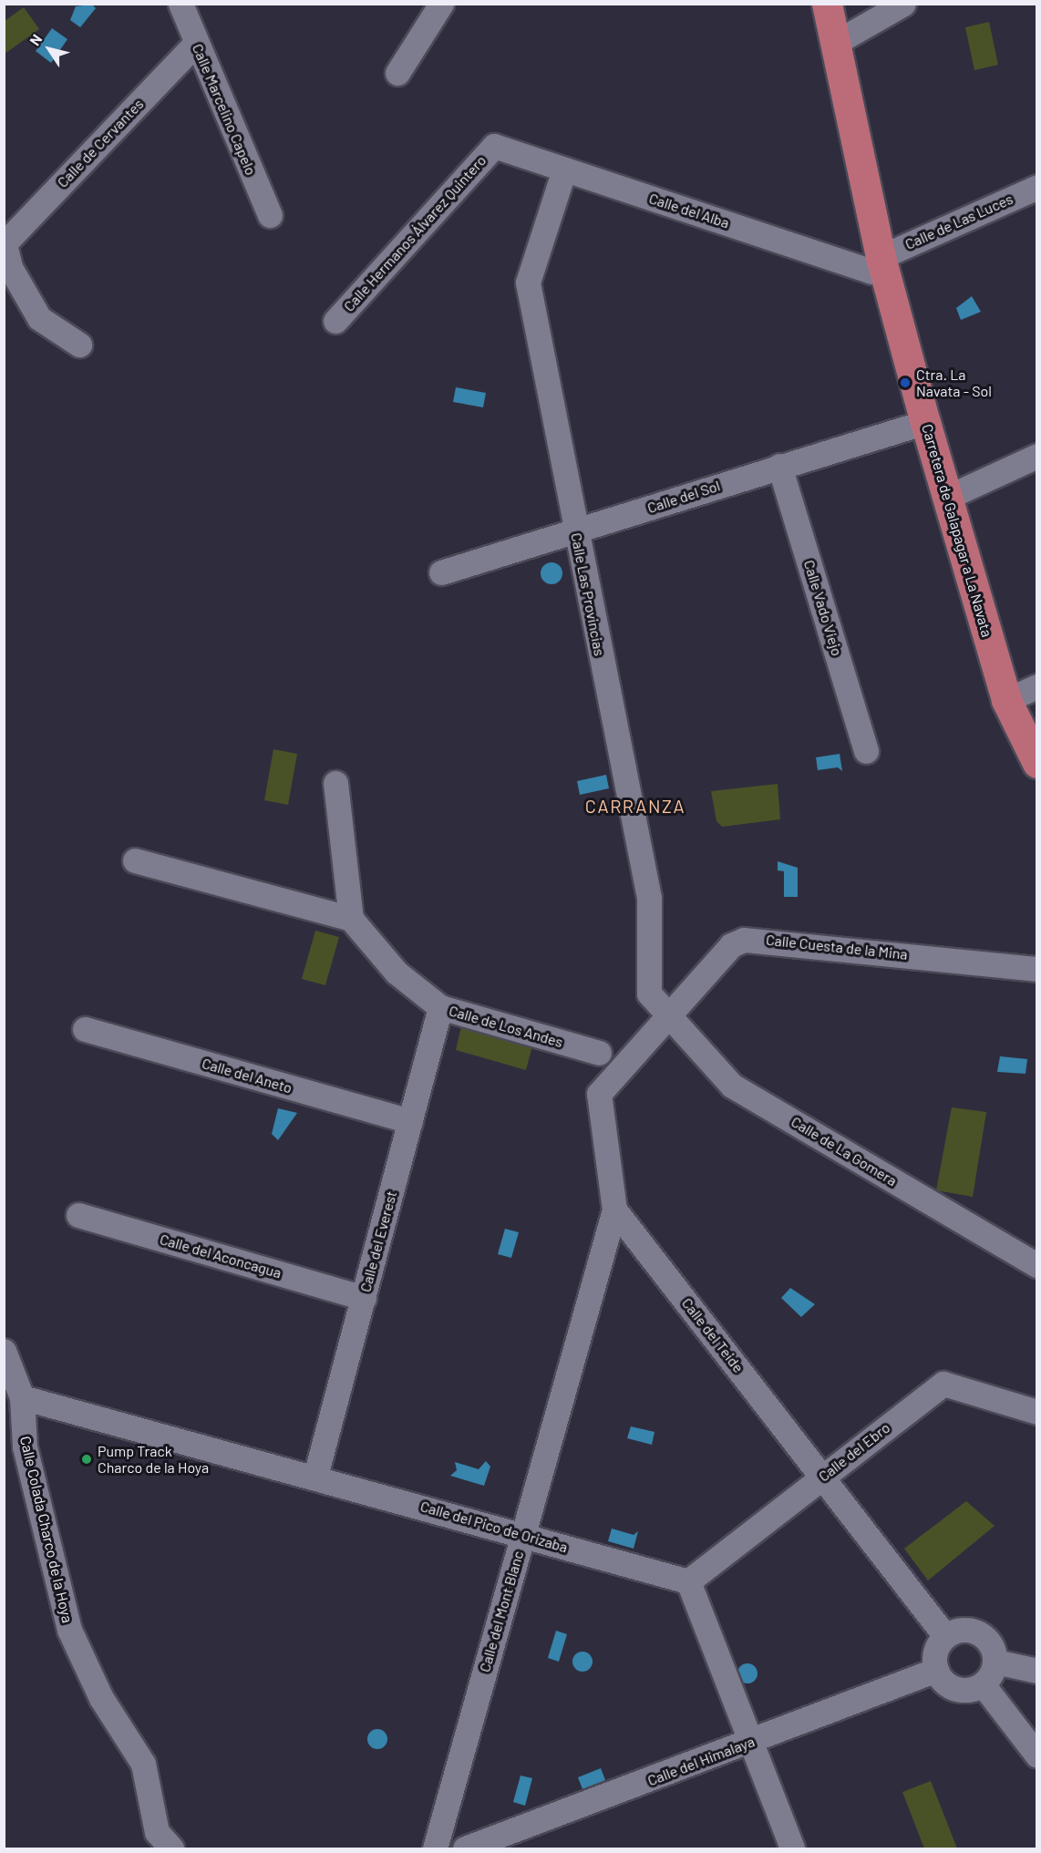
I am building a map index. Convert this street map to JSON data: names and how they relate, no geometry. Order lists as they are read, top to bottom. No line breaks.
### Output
{"streets":{"main road":["Carretera de Galapagar a La Navata"],"street":["Calle Marcelino Capelo","Calle de Cervantes","Calle del Alba","Calle de Las Luces","Calle Hermanos Álvarez Quintero","Calle del Sol","Calle Las Provincias","Calle Vado Viejo","Calle Cuesta de la Mina","Calle de Los Andes","Calle del Aneto","Calle de La Gomera","Calle del Everest","Calle del Aconcagua","Calle del Teide","Calle del Ebro","Calle del Pico de Orizaba","Calle Colada Charco de la Hoya","Calle del Mont Blanc","Calle del Himalaya"]},"crossings":[["Calle Marcelino Capelo","Calle de Cervantes"],["Calle del Alba","Calle de Las Luces"],["Calle del Alba","Calle Hermanos Álvarez Quintero"],["Calle del Alba","Carretera de Galapagar a La Navata"],["Calle del Alba","Calle Las Provincias"],["Calle de Las Luces","Carretera de Galapagar a La Navata"],["Calle del Sol","Carretera de Galapagar a La Navata"],["Calle del Sol","Calle Las Provincias"],["Calle del Sol","Calle Vado Viejo"],["Calle Las Provincias","Calle Cuesta de la Mina"],["Calle Las Provincias","Calle de La Gomera"],["Calle Cuesta de la Mina","Calle de La Gomera"],["Calle de Los Andes","Calle del Everest"],["Calle del Aneto","Calle del Everest"],["Calle del Everest","Calle del Aconcagua"],["Calle del Everest","Calle del Pico de Orizaba"],["Calle del Teide","Calle del Ebro"],["Calle del Teide","Calle del Mont Blanc"],["Calle del Teide","Calle del Himalaya"],["Calle del Ebro","Calle del Pico de Orizaba"],["Calle del Pico de Orizaba","Calle Colada Charco de la Hoya"],["Calle del Pico de Orizaba","Calle del Mont Blanc"],["Calle del Mont Blanc","Calle del Himalaya"]],"districts":["CARRANZA"],"places":["Ctra. La Navata - Sol","Pump Track Charco de la Hoya"],"north":"top left"}
